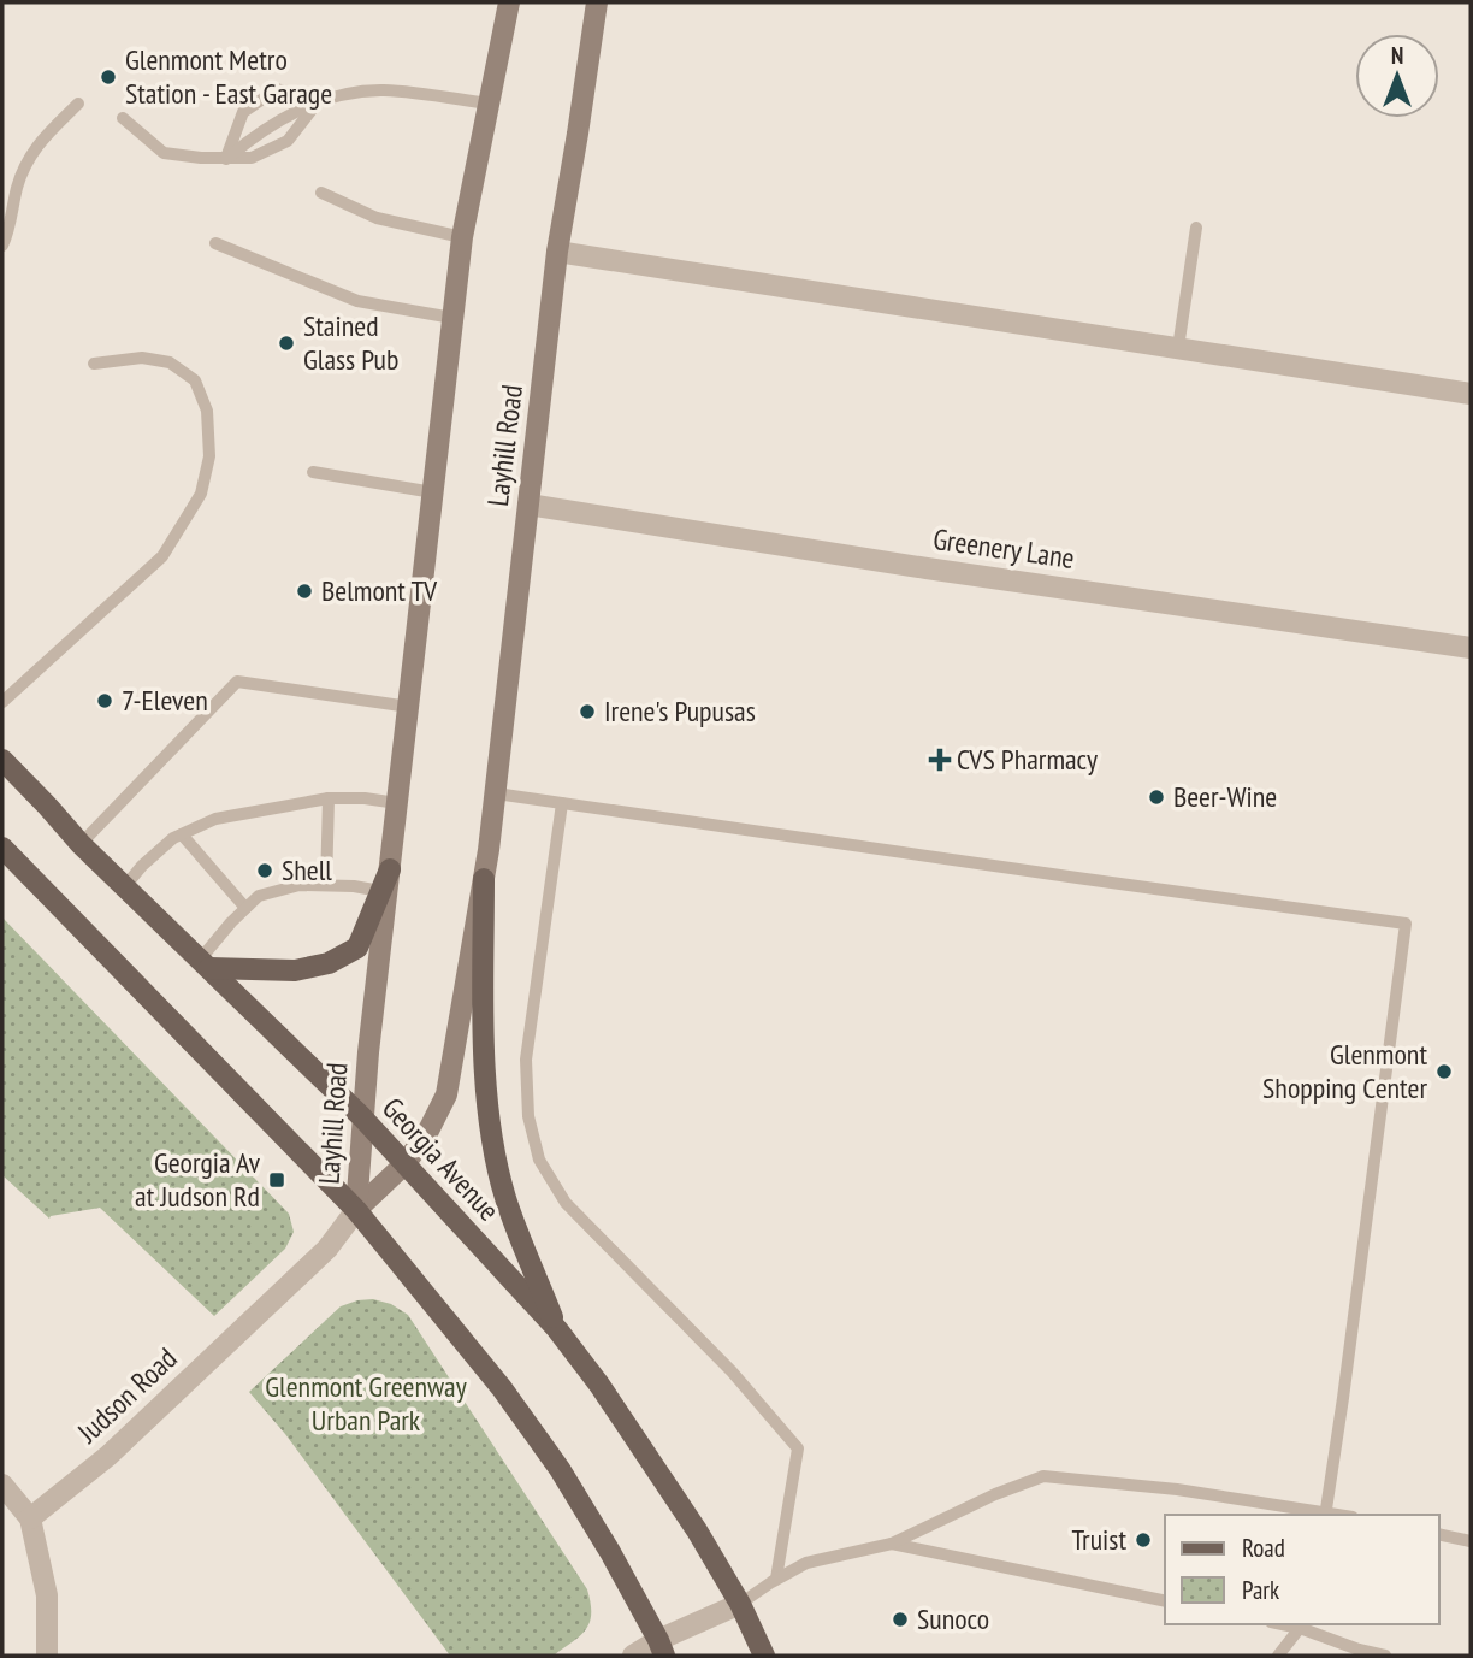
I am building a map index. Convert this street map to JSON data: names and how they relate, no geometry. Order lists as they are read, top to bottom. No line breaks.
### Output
{"streets":{"main road":["Layhill Road","Georgia Avenue"],"street":["Greenery Lane","Judson Road"]},"crossings":[["Layhill Road","Greenery Lane"],["Layhill Road","Georgia Avenue"],["Layhill Road","Judson Road"]],"parks":["Glenmont Greenway Urban Park"],"places":{"other":["Glenmont Metro Station - East Garage","Stained Glass Pub","Belmont TV","7-Eleven","Irene's Pupusas","Beer-Wine","Shell","Glenmont Shopping Center","Truist","Sunoco"],"health":["CVS Pharmacy"],"transit":["Georgia Av at Judson Rd"]},"legend":["Road","Park"],"north":"top"}
